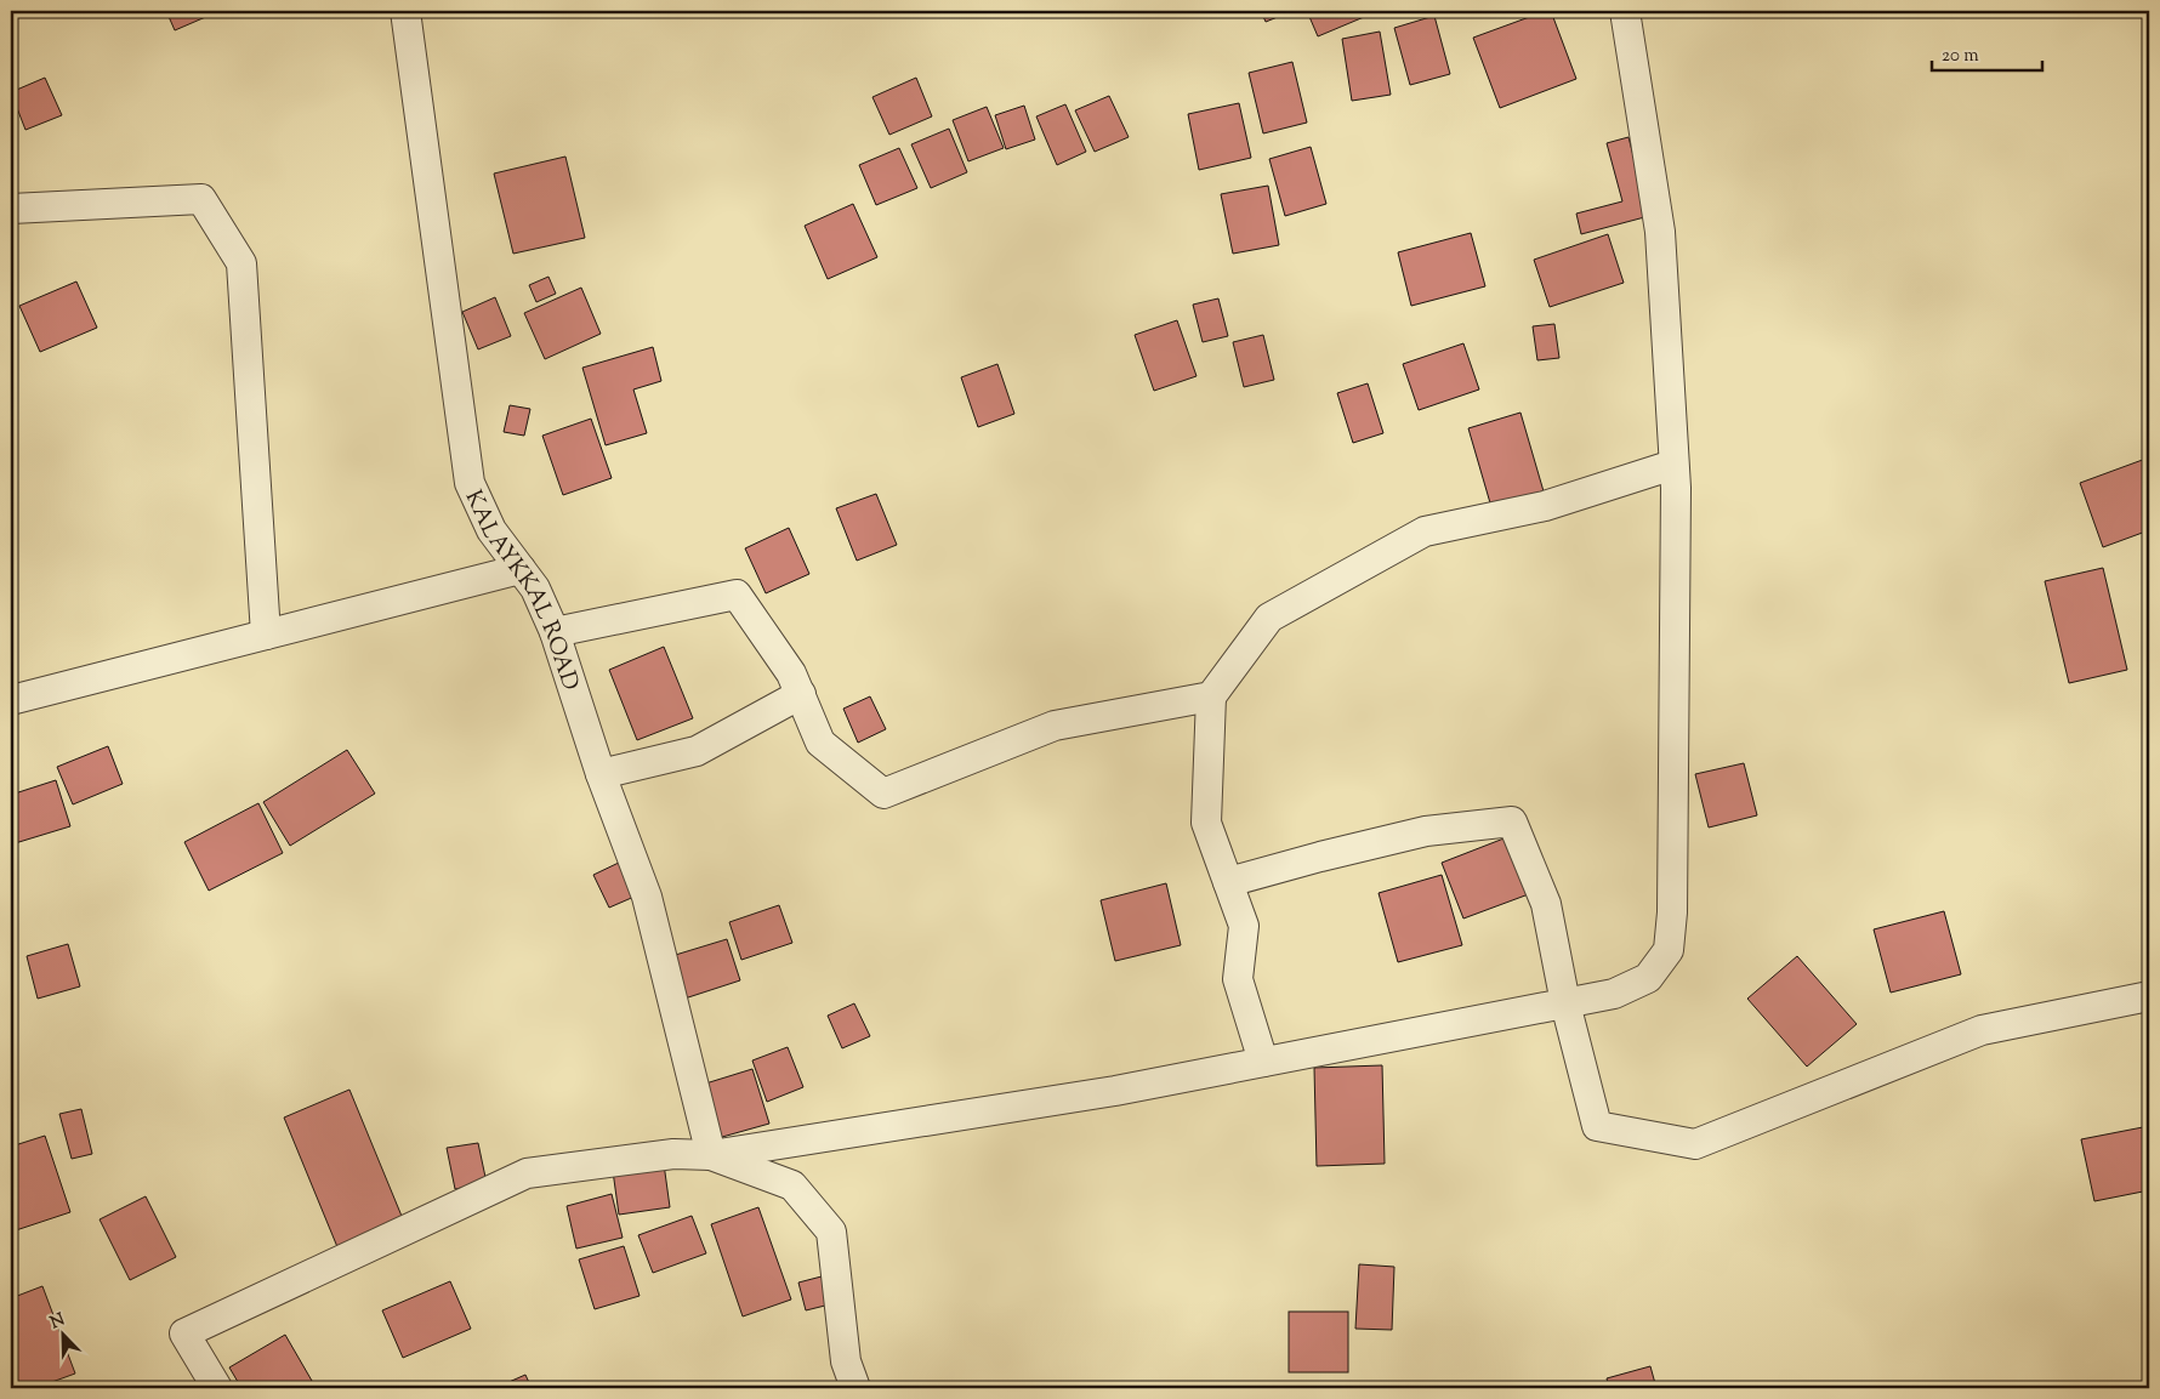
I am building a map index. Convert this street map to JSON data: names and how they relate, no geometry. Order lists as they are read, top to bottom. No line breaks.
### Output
{"streets":{"street":["KALAYKKAL ROAD"]},"scale_bar":"20 m","north":"top left"}
